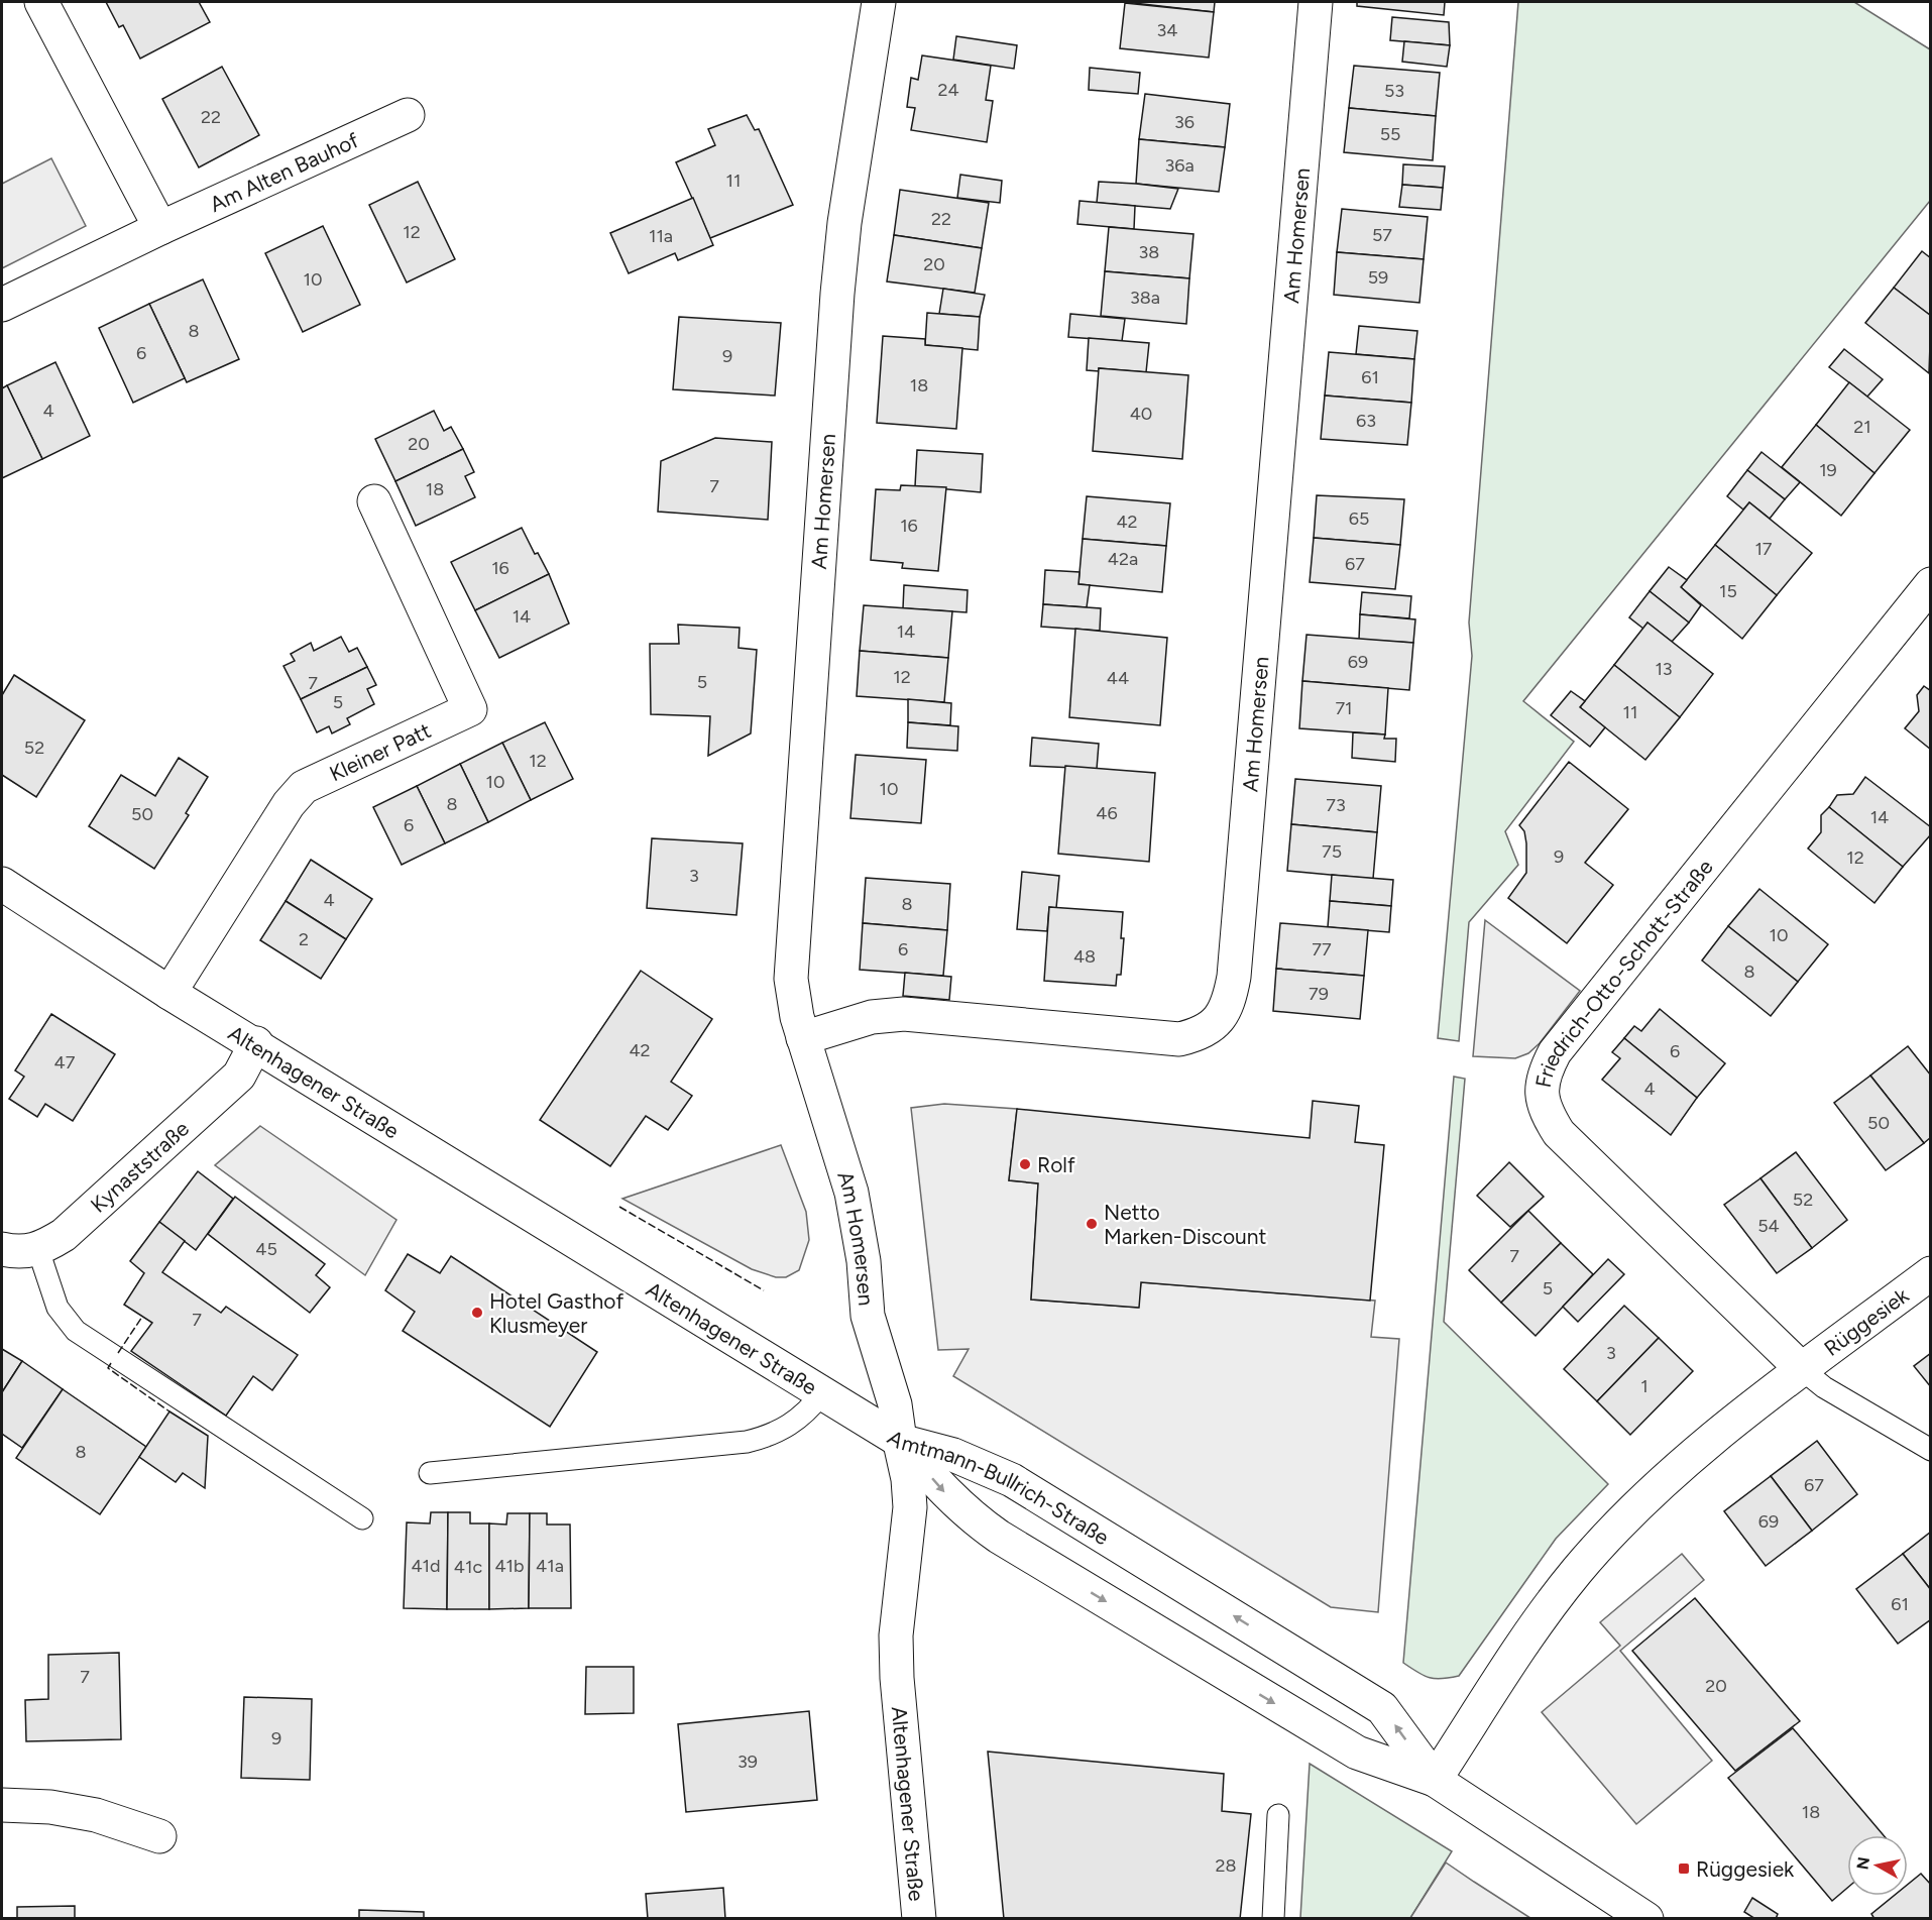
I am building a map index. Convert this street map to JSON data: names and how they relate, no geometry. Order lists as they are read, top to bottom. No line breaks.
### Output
{"streets":{"street":["Am Alten Bauhof","Am Homersen","Kleiner Patt","Friedrich-Otto-Schott-Straße","Altenhagener Straße","Kynaststraße","Rüggesiek","Amtmann-Bullrich-Straße"]},"crossings":[["Am Homersen","Altenhagener Straße"],["Am Homersen","Amtmann-Bullrich-Straße"],["Kleiner Patt","Altenhagener Straße"],["Friedrich-Otto-Schott-Straße","Rüggesiek"],["Altenhagener Straße","Kynaststraße"],["Altenhagener Straße","Amtmann-Bullrich-Straße"],["Rüggesiek","Amtmann-Bullrich-Straße"]],"places":{"other":["Rolf","Netto Marken-Discount","Hotel Gasthof Klusmeyer"],"transit":["Rüggesiek"]},"house_numbers":["34","24","53","22","36","55","36a","11","22","12","57","11a","38","20","59","10","38a","8","6","9","61","18","4","40","63","21","20","19","7","18","65","42","16","17","42a","67","16","15","14","14","69","13","12","44","5","7","5","71","11","52","12","10","10","8","73","46","50","14","6","75","9","12","3","4","8","10","2","6","77","48","8","79","42","6","47","4","50","52","54","45","7","5","7","3","1","8","67","69","41d","41b","41a","41c","61","7","20","9","39","18","28"],"north":"left"}
